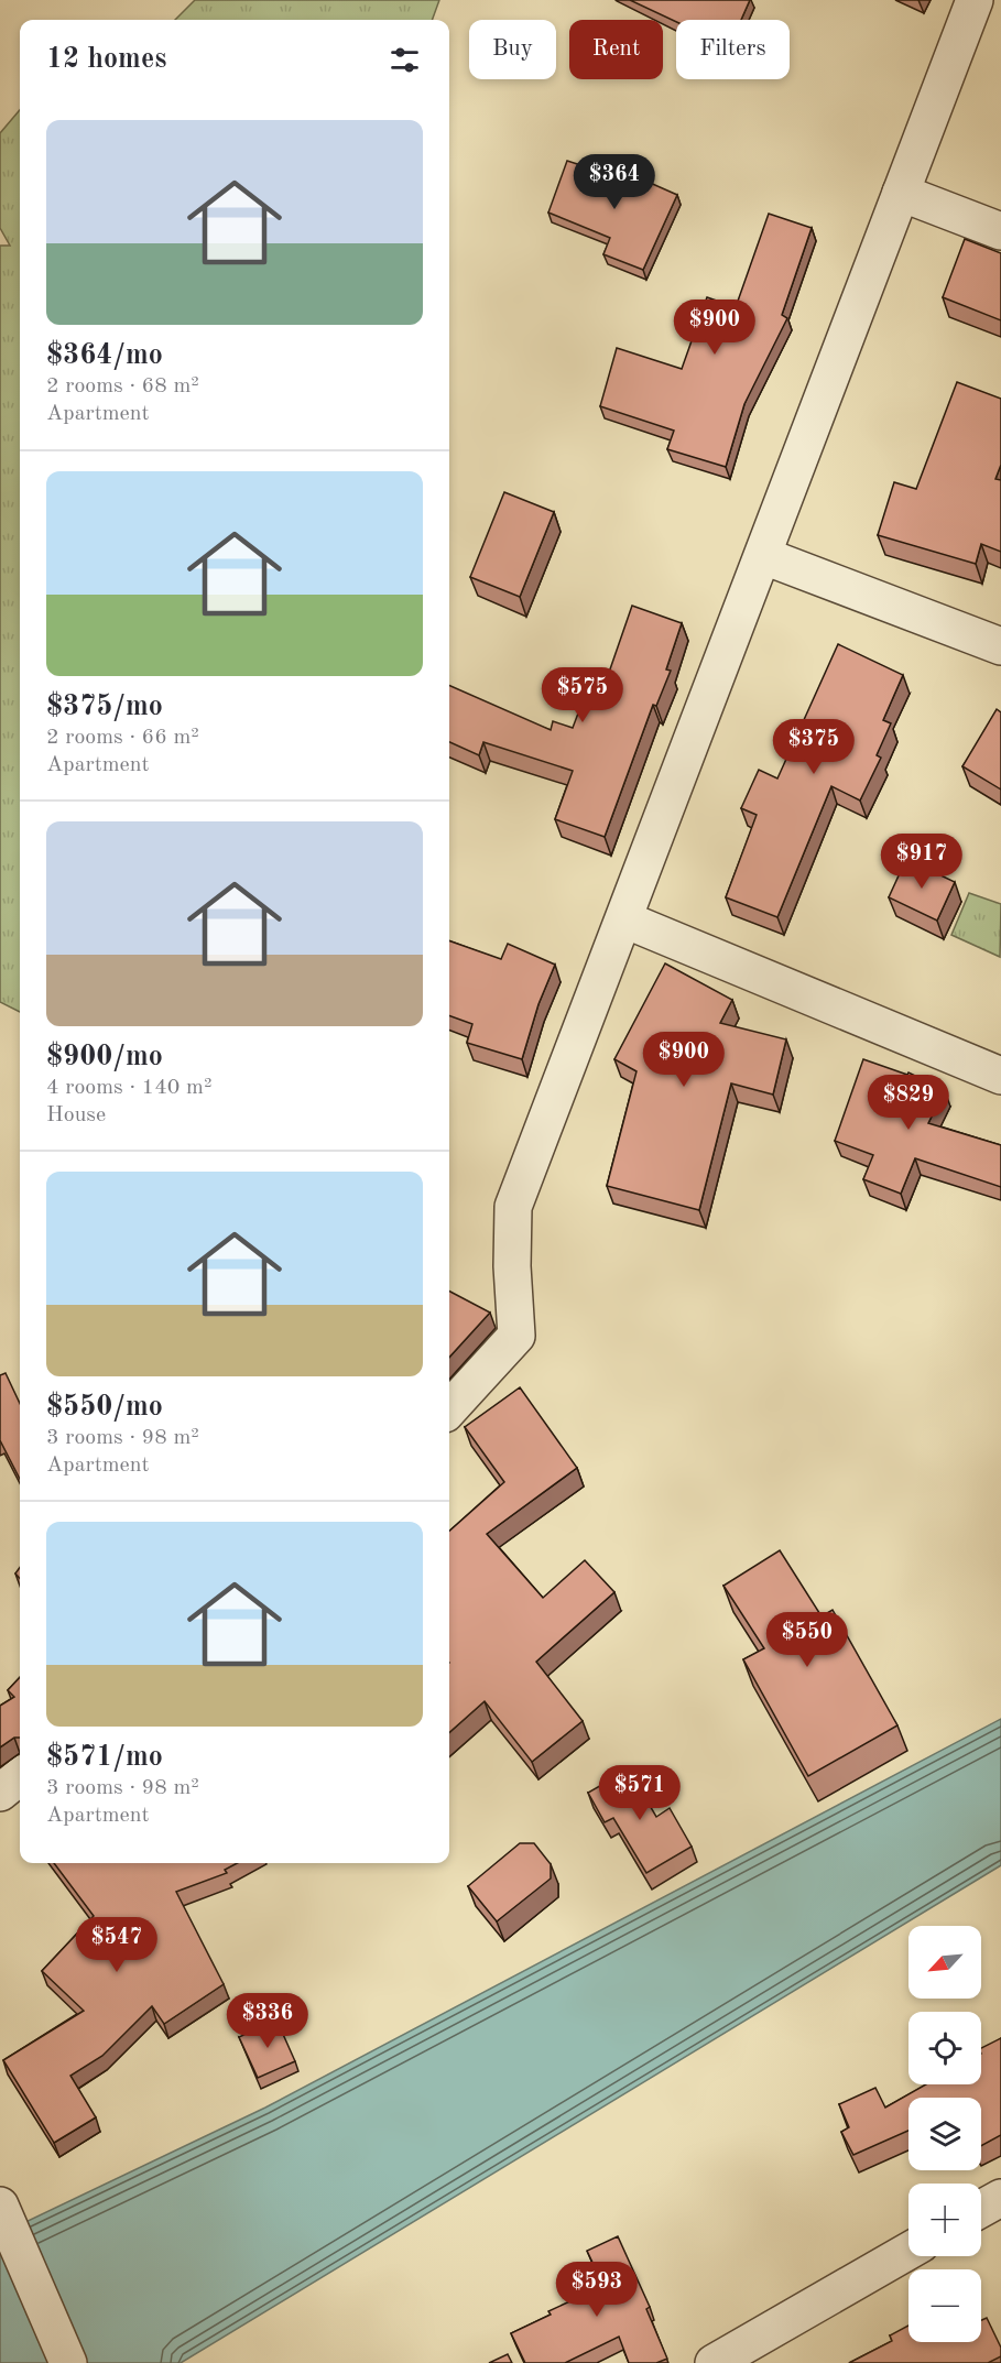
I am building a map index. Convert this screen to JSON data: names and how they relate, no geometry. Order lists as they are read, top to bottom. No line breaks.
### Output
{"north":"bottom left","page":{"chip":["Buy","Rent","Filters"],"heading":"12 homes","list":[{"name":"$364/mo","note":"2 rooms · 68 m² · Apartment"},{"name":"$375/mo","note":"2 rooms · 66 m² · Apartment"},{"name":"$900/mo","note":"4 rooms · 140 m² · House"},{"name":"$550/mo","note":"3 rooms · 98 m² · Apartment"},{"name":"$571/mo","note":"3 rooms · 98 m² · Apartment"}],"price":["$364","$900","$575","$375","$917","$900","$829","$550","$571","$547","$336","$593"],"map_buttons":["+","−"]}}
